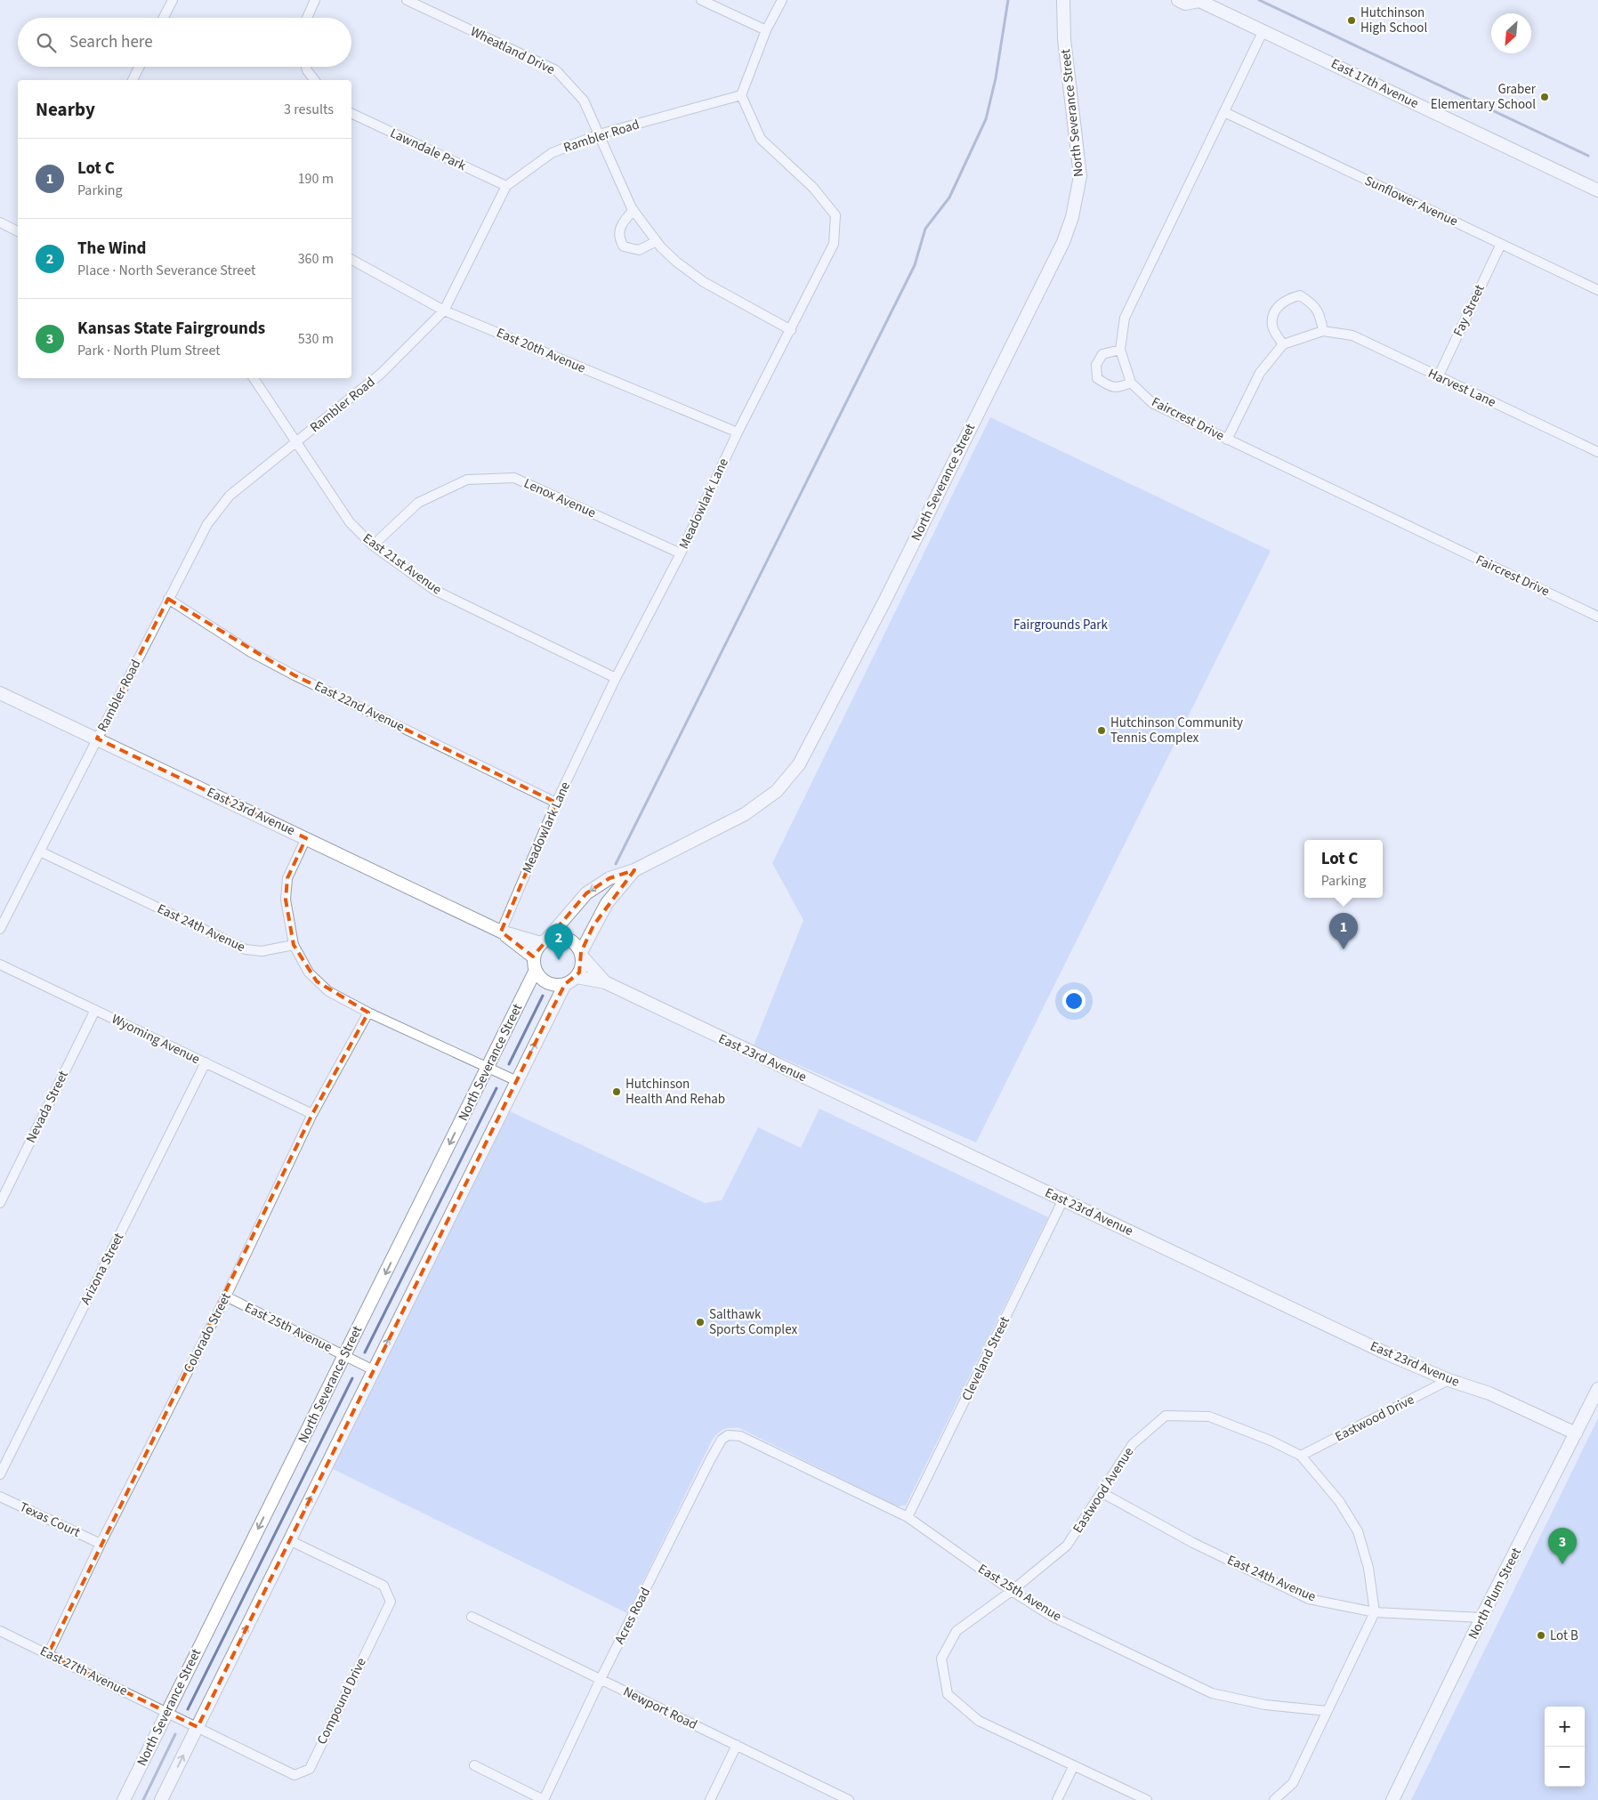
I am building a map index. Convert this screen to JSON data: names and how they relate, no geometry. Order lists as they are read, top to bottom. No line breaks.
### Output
{"streets":{"street":["Wheatland Drive","East 17th Avenue","North Severance Street","Rambler Road","Lawndale Park","Sunflower Avenue","Fay Street","East 20th Avenue","Harvest Lane","Faircrest Drive","Lenox Avenue","Meadowlark Lane","East 21st Avenue","East 22nd Avenue","East 23rd Avenue","East 24th Avenue","Wyoming Avenue","Nevada Street","Arizona Street","East 25th Avenue","Colorado Street","Cleveland Street","Eastwood Drive","Eastwood Avenue","Texas Court","North Plum Street","Acres Road","East 27th Avenue","Compound Drive","Newport Road"]},"crossings":[["Wheatland Drive","Rambler Road"],["Wheatland Drive","Meadowlark Lane"],["East 17th Avenue","Faircrest Drive"],["North Severance Street","East 23rd Avenue"],["North Severance Street","East 25th Avenue"],["North Severance Street","East 27th Avenue"],["North Severance Street","Compound Drive"],["Rambler Road","Lawndale Park"],["Rambler Road","East 20th Avenue"],["Rambler Road","Meadowlark Lane"],["Rambler Road","East 21st Avenue"],["Rambler Road","East 22nd Avenue"],["Rambler Road","East 23rd Avenue"],["Rambler Road","East 24th Avenue"],["Sunflower Avenue","Fay Street"],["Sunflower Avenue","Faircrest Drive"],["Fay Street","Harvest Lane"],["East 20th Avenue","Meadowlark Lane"],["Lenox Avenue","Meadowlark Lane"],["Lenox Avenue","East 21st Avenue"],["Meadowlark Lane","East 21st Avenue"],["Meadowlark Lane","East 22nd Avenue"],["Meadowlark Lane","East 23rd Avenue"],["East 23rd Avenue","Cleveland Street"],["East 23rd Avenue","Eastwood Drive"],["East 23rd Avenue","North Plum Street"],["East 24th Avenue","Eastwood Avenue"],["East 24th Avenue","North Plum Street"],["Wyoming Avenue","Nevada Street"],["Wyoming Avenue","Arizona Street"],["Wyoming Avenue","Colorado Street"],["East 25th Avenue","Colorado Street"],["East 25th Avenue","Cleveland Street"],["East 25th Avenue","Eastwood Avenue"],["East 25th Avenue","Acres Road"],["Colorado Street","Texas Court"],["Colorado Street","East 27th Avenue"],["Eastwood Drive","Eastwood Avenue"],["Acres Road","Newport Road"],["East 27th Avenue","Compound Drive"]],"parks":["Fairgrounds Park"],"places":["Hutchinson High School","Graber Elementary School","Hutchinson Community Tennis Complex","Hutchinson Health And Rehab","Salthawk Sports Complex","Lot B"],"north":"bottom left","page":{"search":"Search here","heading":["Nearby","3 results"],"list":[{"mark":"1","name":"Lot C","note":"Parking","value":"190 m"},{"mark":"2","name":"The Wind","note":"Place · North Severance Street","value":"360 m"},{"mark":"3","name":"Kansas State Fairgrounds","note":"Park · North Plum Street","value":"530 m"}],"popup":["Lot C","Parking"],"pins":["1","2","3"],"map_buttons":["+","−"]}}
